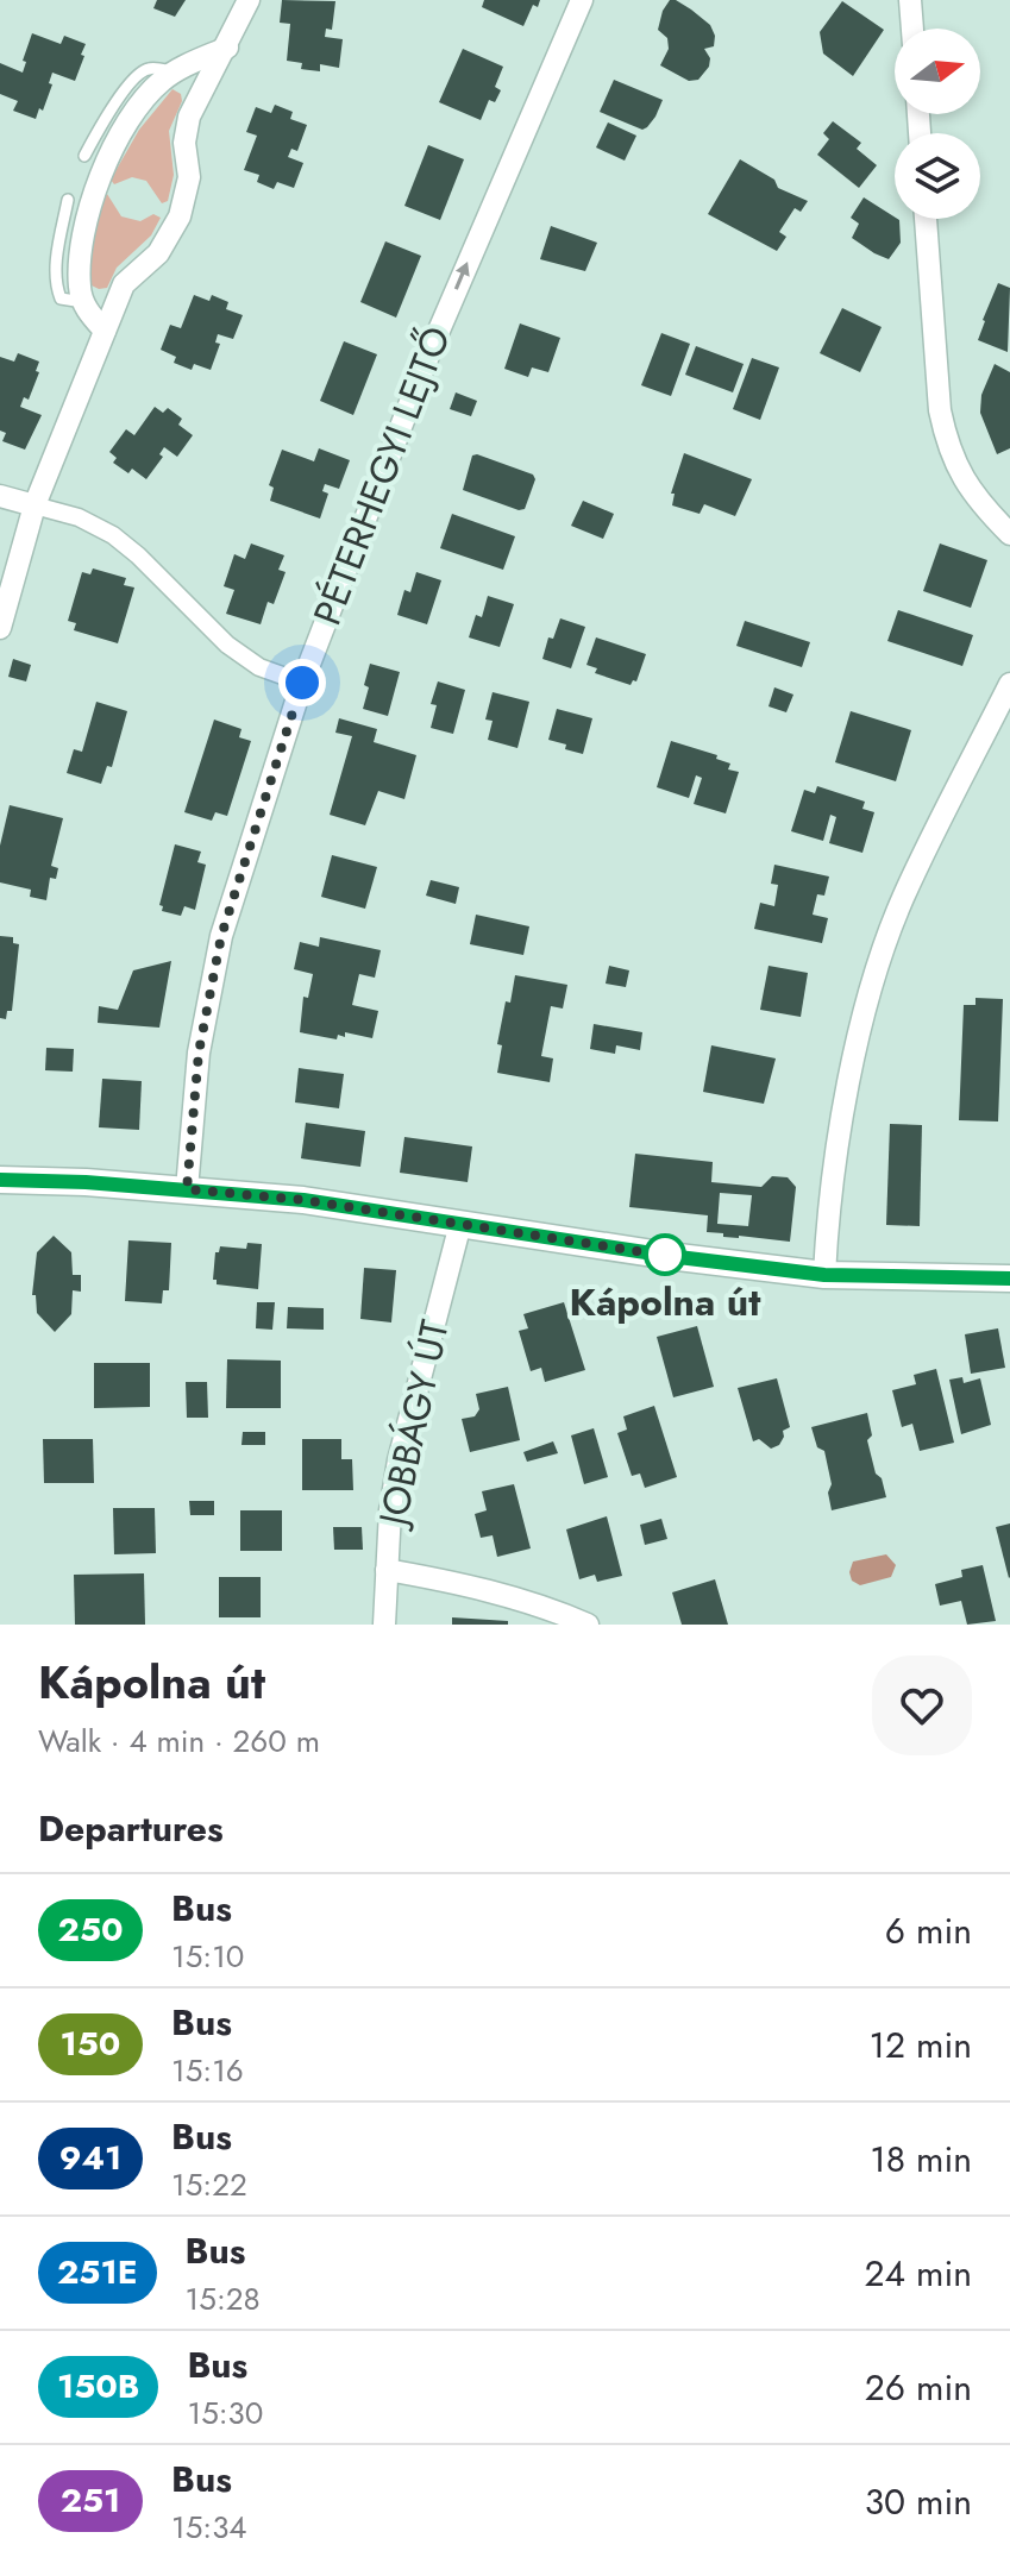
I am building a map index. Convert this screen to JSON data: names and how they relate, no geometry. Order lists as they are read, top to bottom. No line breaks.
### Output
{"streets":{"street":["PÉTERHEGYI LEJTŐ","JOBBÁGY ÚT"]},"one_way":["PÉTERHEGYI LEJTŐ"],"places":["Kápolna út"],"lines":["bus line 250"],"north":"right","page":{"heading":[["Kápolna út","Walk · 4 min · 260 m"],"Departures"],"list":[{"mark":"250","name":"Bus","note":"15:10","value":"6 min"},{"mark":"150","name":"Bus","note":"15:16","value":"12 min"},{"mark":"941","name":"Bus","note":"15:22","value":"18 min"},{"mark":"251E","name":"Bus","note":"15:28","value":"24 min"},{"mark":"150B","name":"Bus","note":"15:30","value":"26 min"},{"mark":"251","name":"Bus","note":"15:34","value":"30 min"}]}}
